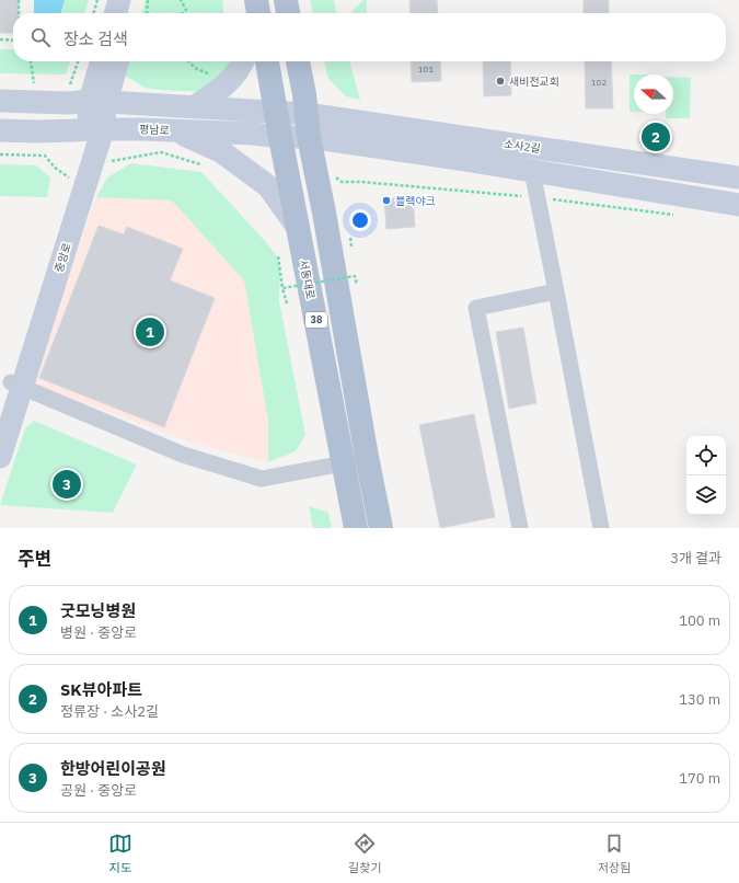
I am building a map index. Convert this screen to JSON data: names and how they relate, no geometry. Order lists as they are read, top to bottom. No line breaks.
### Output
{"streets":{"main road":["평남로","소사2길","중앙로","서동대로","38"]},"crossings":[["평남로","소사2길"],["평남로","중앙로"],["평남로","서동대로"],["평남로","38"],["소사2길","38"]],"places":["새비전교회","블랙야크"],"house_numbers":["101","102"],"north":"left","page":{"search":"장소 검색","pins":["2","1","3"],"heading":["주변","3개 결과"],"list":[{"mark":"1","name":"굿모닝병원","note":"병원 · 중앙로","value":"100 m"},{"mark":"2","name":"SK뷰아파트","note":"정류장 · 소사2길","value":"130 m"},{"mark":"3","name":"한방어린이공원","note":"공원 · 중앙로","value":"170 m"}],"nav":["지도","길찾기","저장됨"]}}
